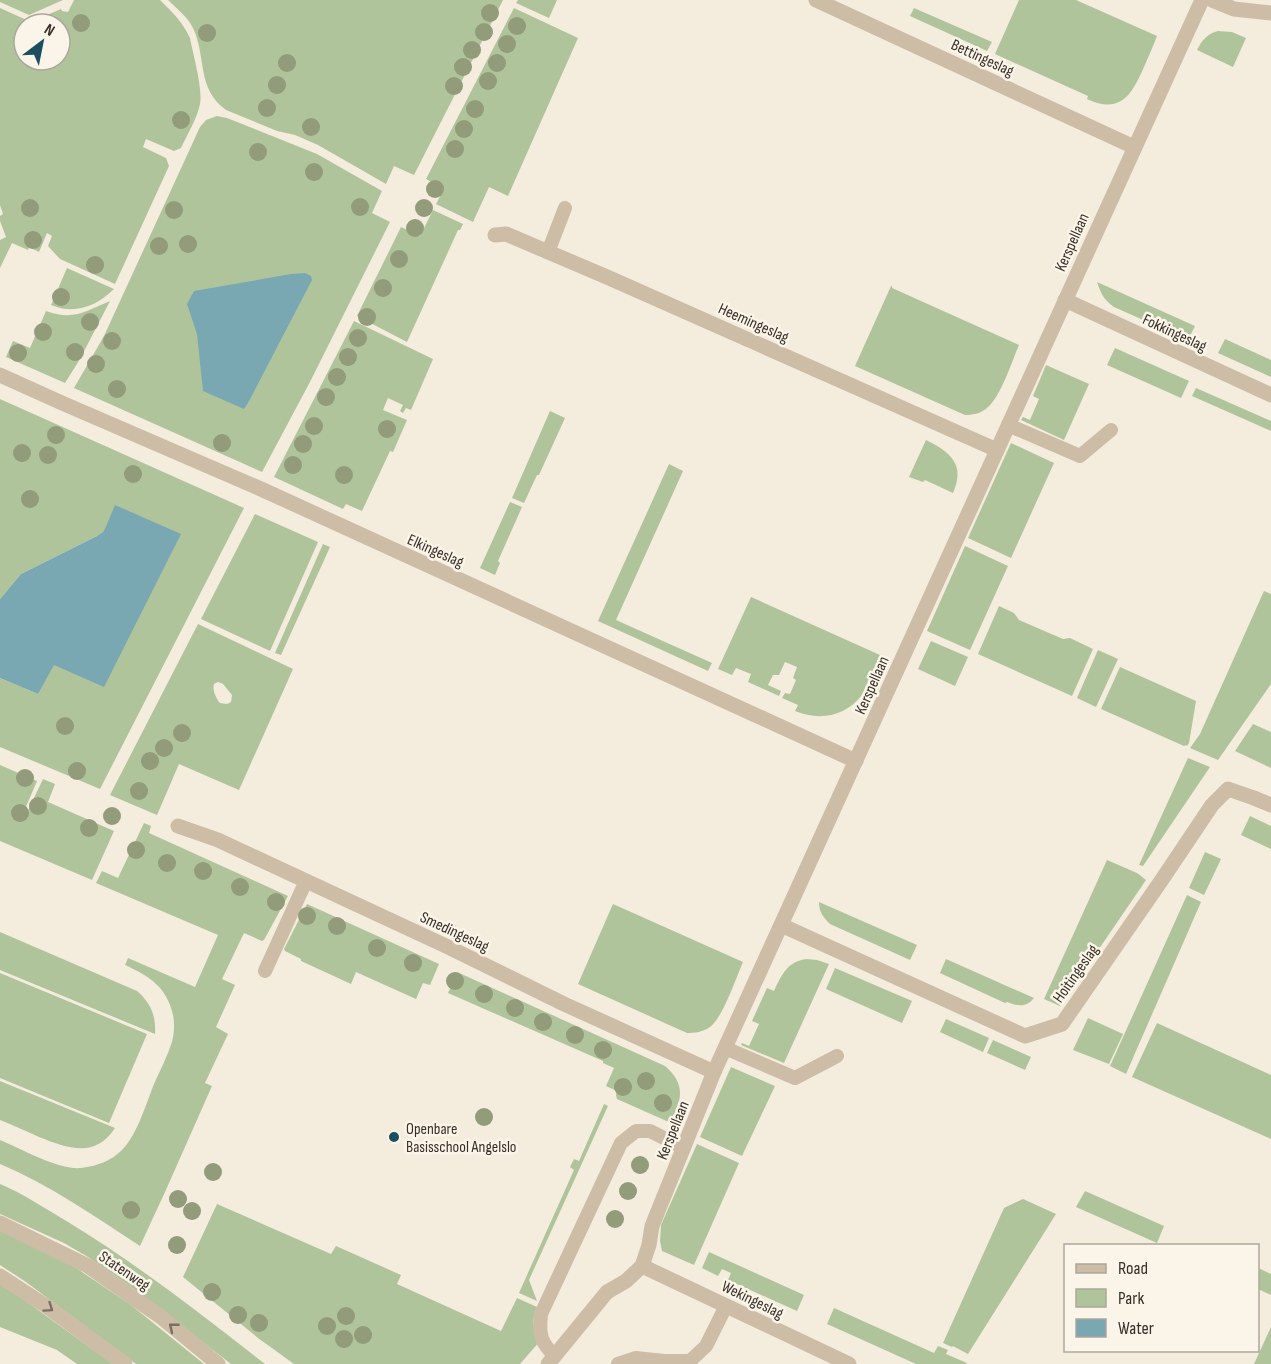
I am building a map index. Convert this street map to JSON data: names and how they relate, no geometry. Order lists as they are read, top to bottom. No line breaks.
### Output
{"streets":{"street":["Bettingeslag","Kerspellaan","Heemingeslag","Fokkingeslag","Elkingeslag","Smedingeslag","Hoitingeslag","Statenweg","Wekingeslag"]},"crossings":[["Bettingeslag","Kerspellaan"],["Kerspellaan","Heemingeslag"],["Kerspellaan","Fokkingeslag"],["Kerspellaan","Elkingeslag"],["Kerspellaan","Smedingeslag"],["Kerspellaan","Hoitingeslag"],["Kerspellaan","Wekingeslag"]],"places":["Openbare Basisschool Angelslo"],"legend":["Road","Park","Water"],"north":"top right"}
